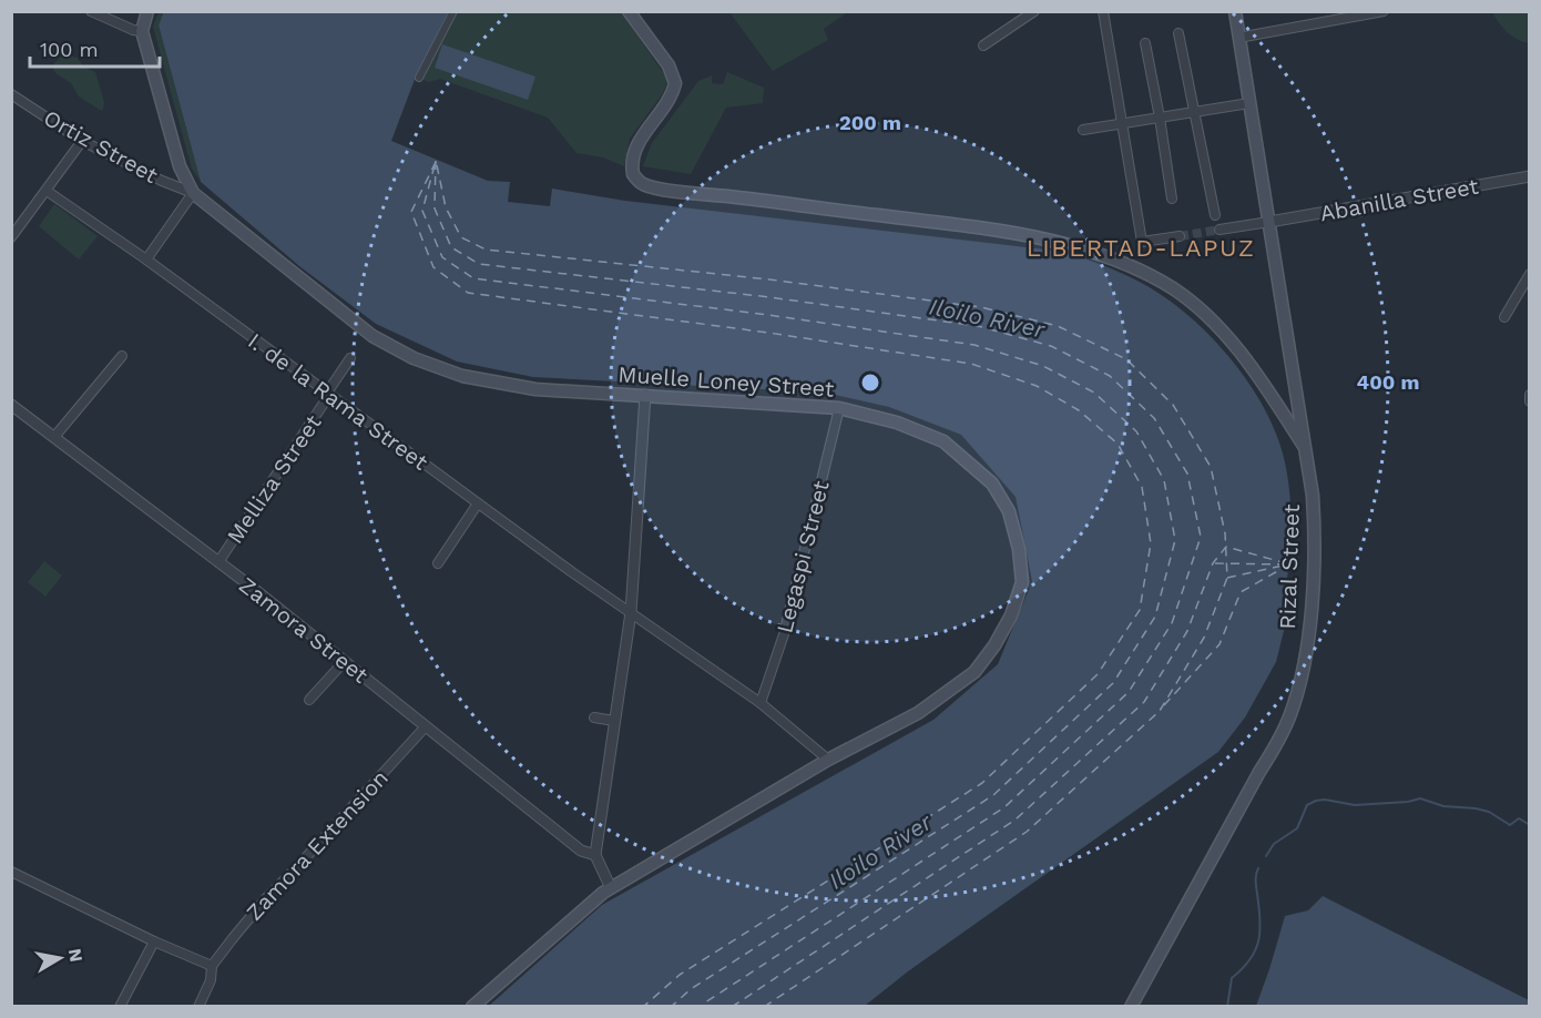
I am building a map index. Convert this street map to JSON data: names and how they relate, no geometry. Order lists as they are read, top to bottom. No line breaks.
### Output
{"streets":{"main road":["Muelle Loney Street","Rizal Street"],"street":["Ortiz Street","Abanilla Street","I. de la Rama Street","Melliza Street","Legaspi Street","Zamora Street","Zamora Extension"]},"crossings":[["Ortiz Street","Muelle Loney Street"],["Abanilla Street","Rizal Street"],["Muelle Loney Street","Legaspi Street"],["I. de la Rama Street","Melliza Street"],["Melliza Street","Zamora Street"],["Zamora Street","Zamora Extension"]],"districts":["LIBERTAD-LAPUZ"],"water":["Iloilo River"],"scale_bar":"100 m","north":"right","rings":["200 m","400 m"]}
